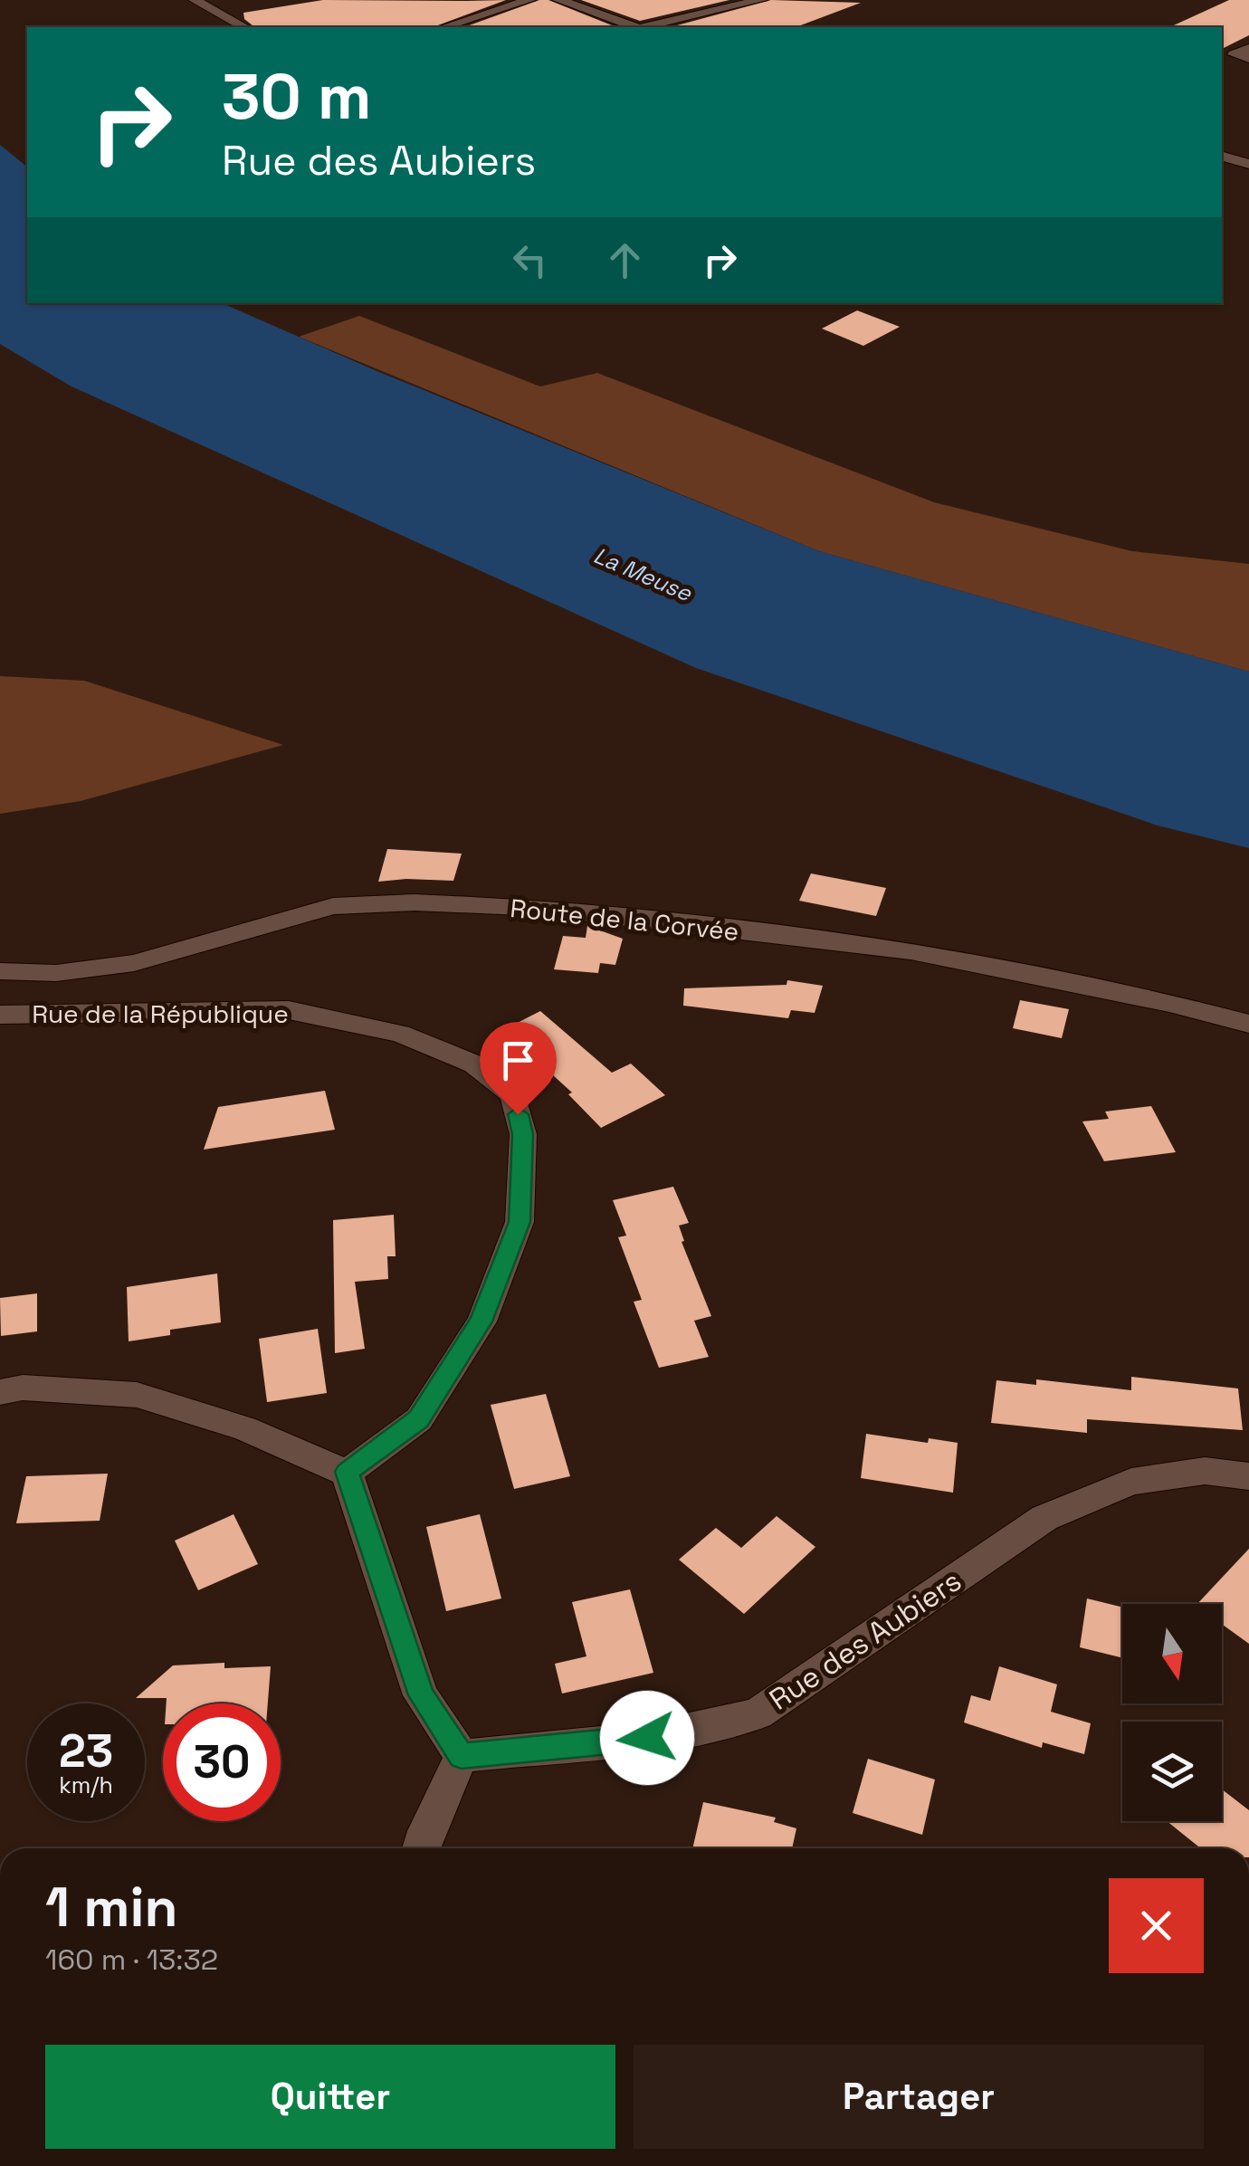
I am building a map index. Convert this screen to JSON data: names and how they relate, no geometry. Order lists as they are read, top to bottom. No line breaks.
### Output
{"streets":{"street":["Route de la Corvée","Rue de la République","Rue des Aubiers"]},"water":["La Meuse"],"north":"bottom","page":{"turn":["30 m","Rue des Aubiers"],"speed":"23 km/h","limit":"30","heading":["1 min","160 m · 13:32"],"buttons":["Quitter","Partager"]}}
